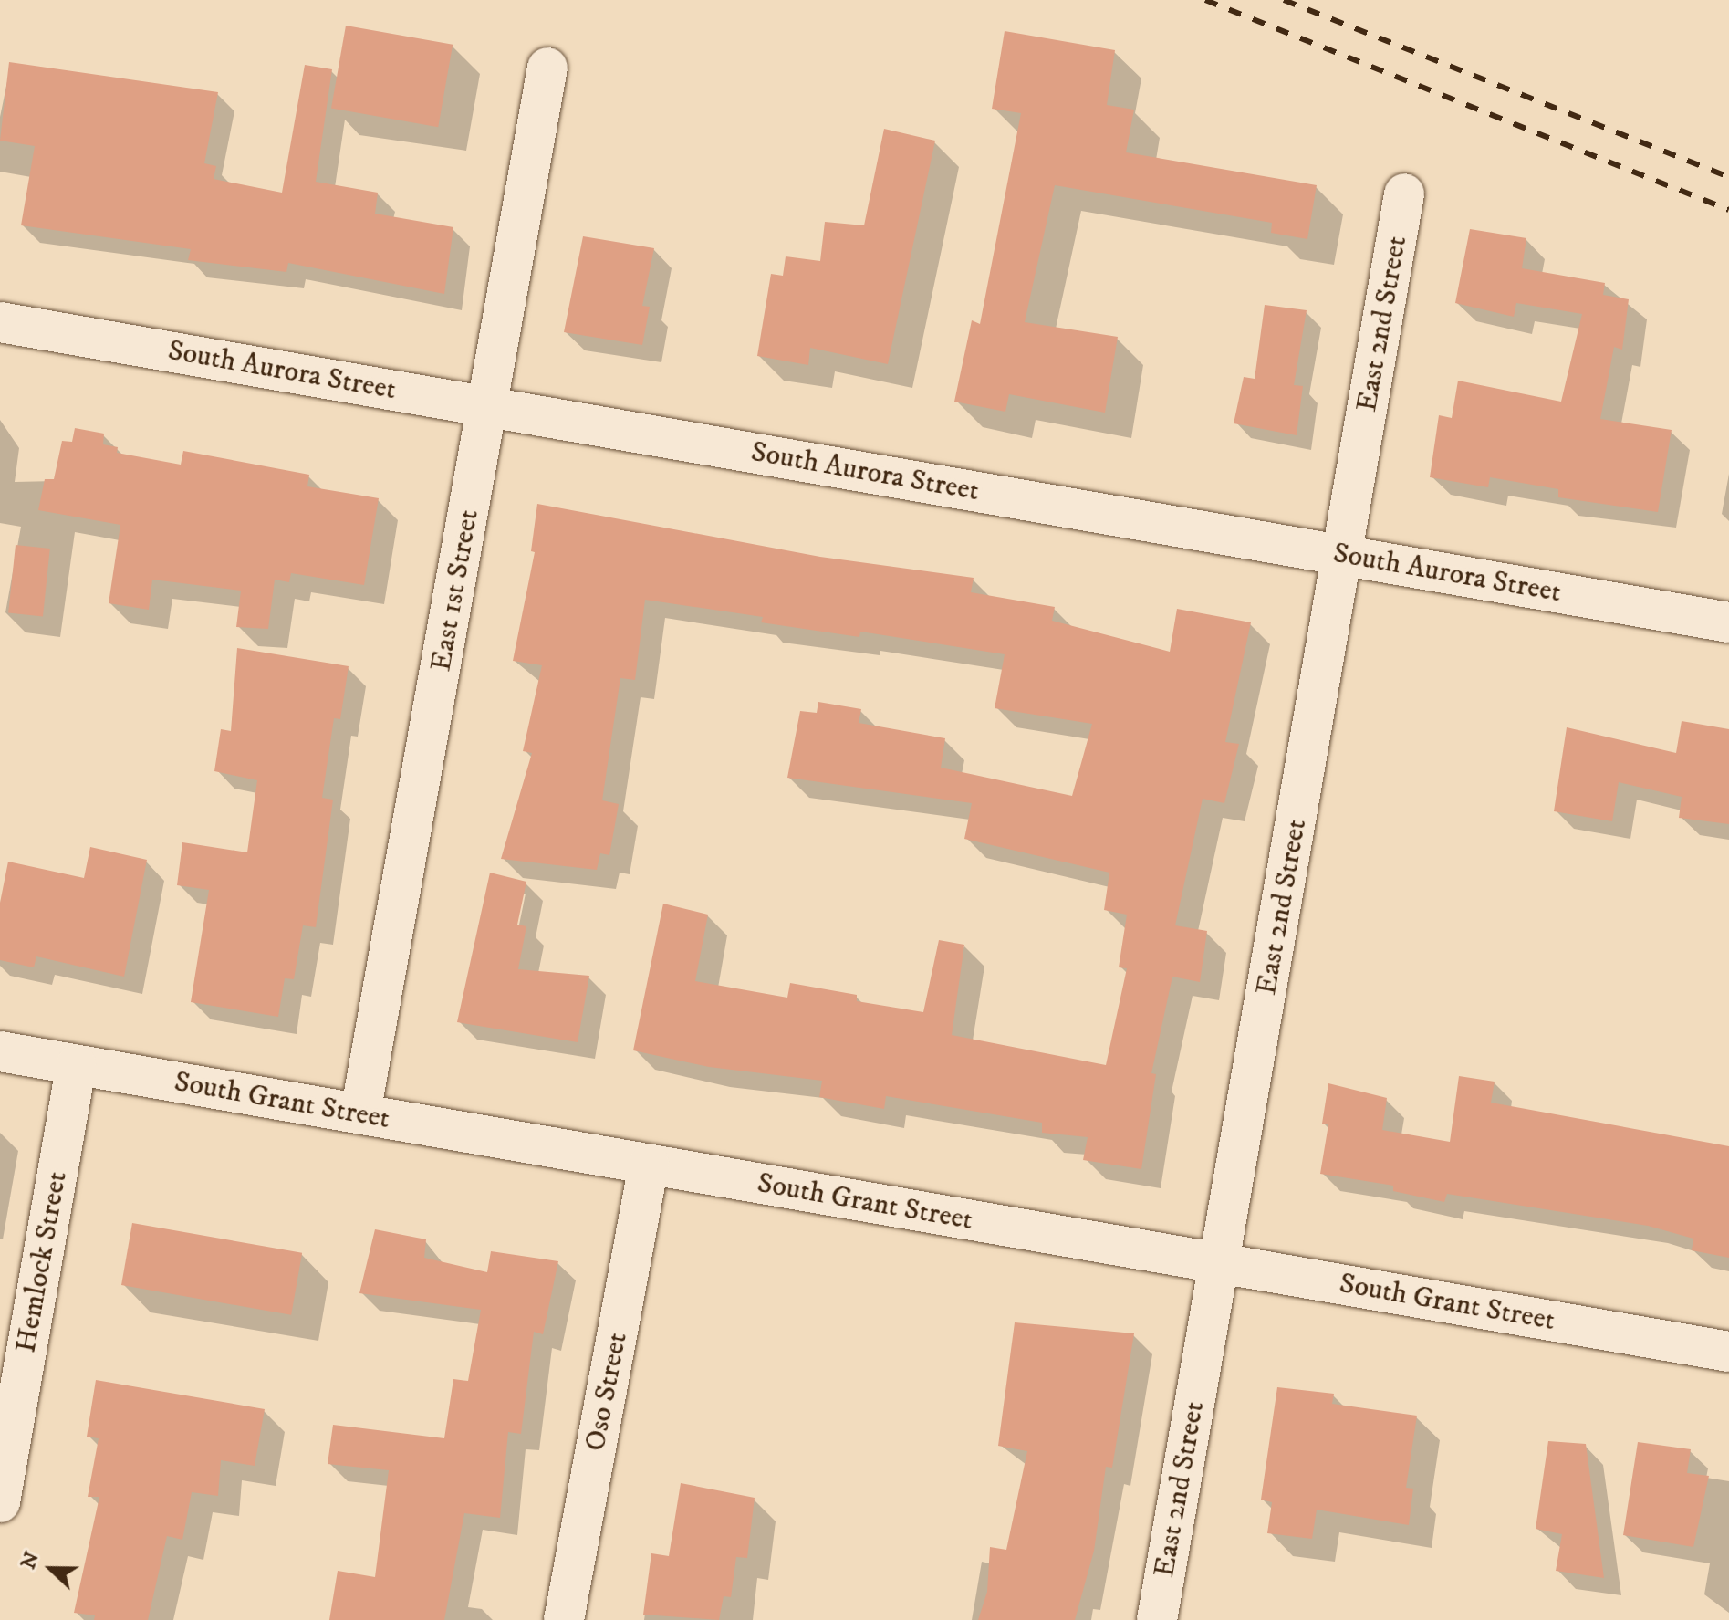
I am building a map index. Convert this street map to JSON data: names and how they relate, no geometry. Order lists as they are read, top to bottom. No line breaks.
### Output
{"streets":{"street":["East 2nd Street","South Aurora Street","East 1st Street","South Grant Street","Hemlock Street","Oso Street"]},"crossings":[["East 2nd Street","South Aurora Street"],["East 2nd Street","South Grant Street"],["South Aurora Street","East 1st Street"],["East 1st Street","South Grant Street"],["South Grant Street","Hemlock Street"],["South Grant Street","Oso Street"]],"north":"left"}
